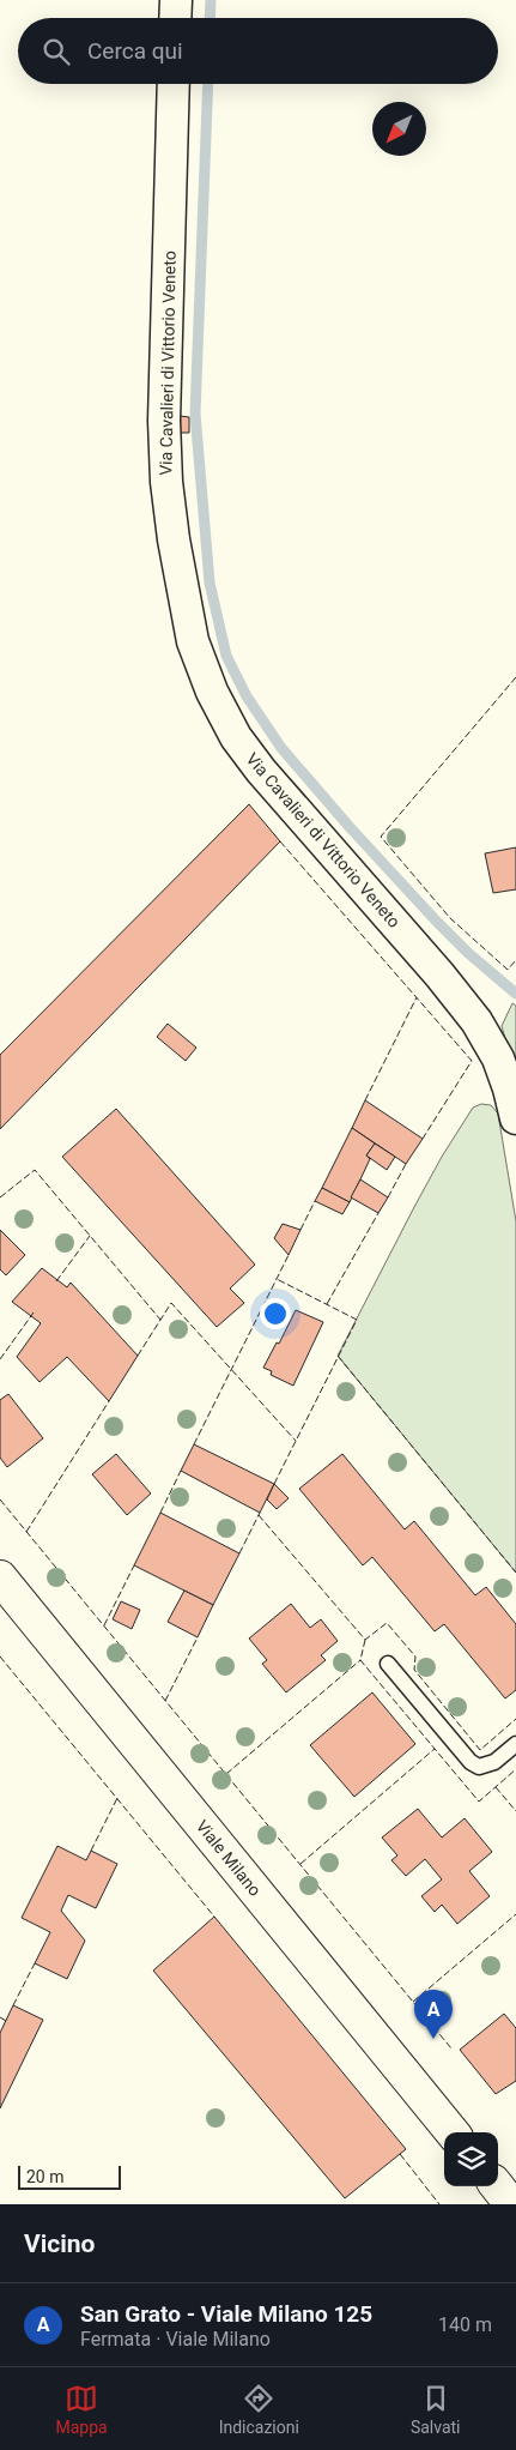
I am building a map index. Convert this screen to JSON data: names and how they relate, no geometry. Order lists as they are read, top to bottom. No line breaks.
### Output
{"streets":{"street":["Via Cavalieri di Vittorio Veneto","Viale Milano"]},"scale_bar":"20 m","north":"bottom left","page":{"search":"Cerca qui","pins":"A","scale":"20 m","heading":"Vicino","list":[{"mark":"A","name":"San Grato - Viale Milano 125","note":"Fermata · Viale Milano","value":"140 m"}],"nav":["Mappa","Indicazioni","Salvati"]}}
